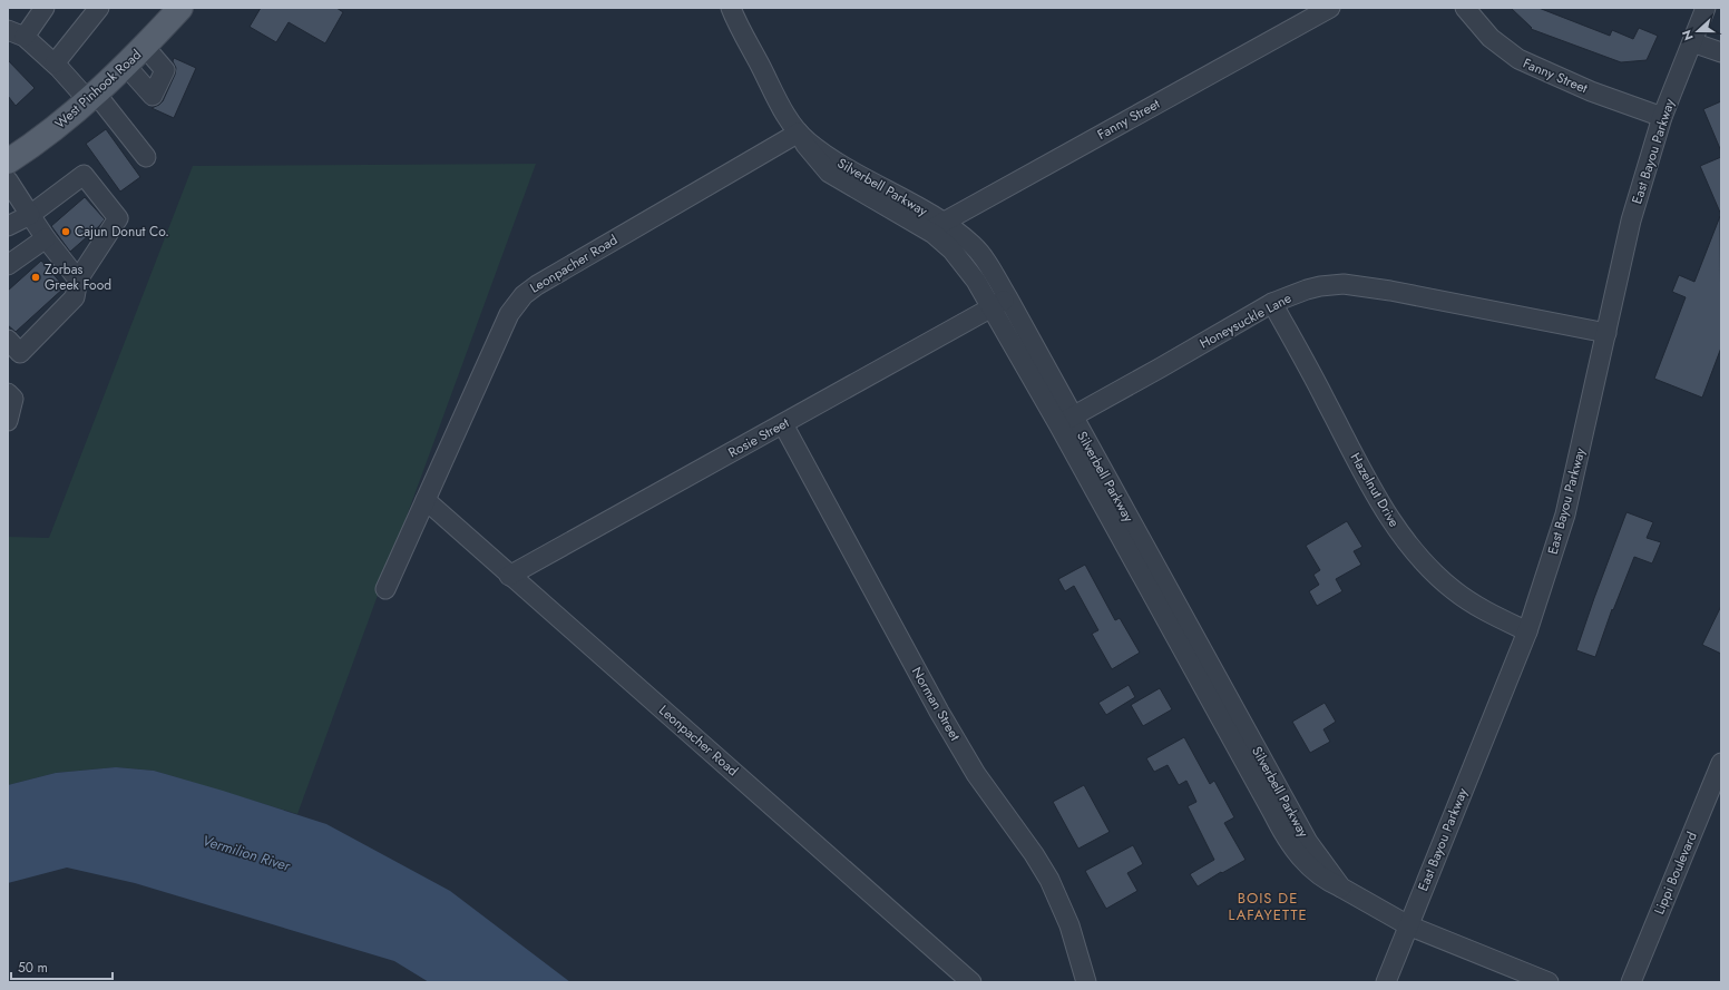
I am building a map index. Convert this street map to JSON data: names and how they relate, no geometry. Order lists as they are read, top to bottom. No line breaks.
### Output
{"streets":{"main road":["West Pinhook Road"],"street":["Fanny Street","East Bayou Parkway","Silverbell Parkway","Leonpacher Road","Honeysuckle Lane","Rosie Street","Hazelnut Drive","Norman Street","Lippi Boulevard"]},"crossings":[["Fanny Street","East Bayou Parkway"],["Fanny Street","Silverbell Parkway"],["East Bayou Parkway","Silverbell Parkway"],["East Bayou Parkway","Honeysuckle Lane"],["East Bayou Parkway","Hazelnut Drive"],["Silverbell Parkway","Leonpacher Road"],["Silverbell Parkway","Honeysuckle Lane"],["Silverbell Parkway","Rosie Street"],["Leonpacher Road","Rosie Street"],["Honeysuckle Lane","Hazelnut Drive"],["Rosie Street","Norman Street"]],"districts":["BOIS DE LAFAYETTE"],"water":["Vermilion River"],"places":["Cajun Donut Co.","Zorbas Greek Food"],"scale_bar":"50 m","north":"left"}
